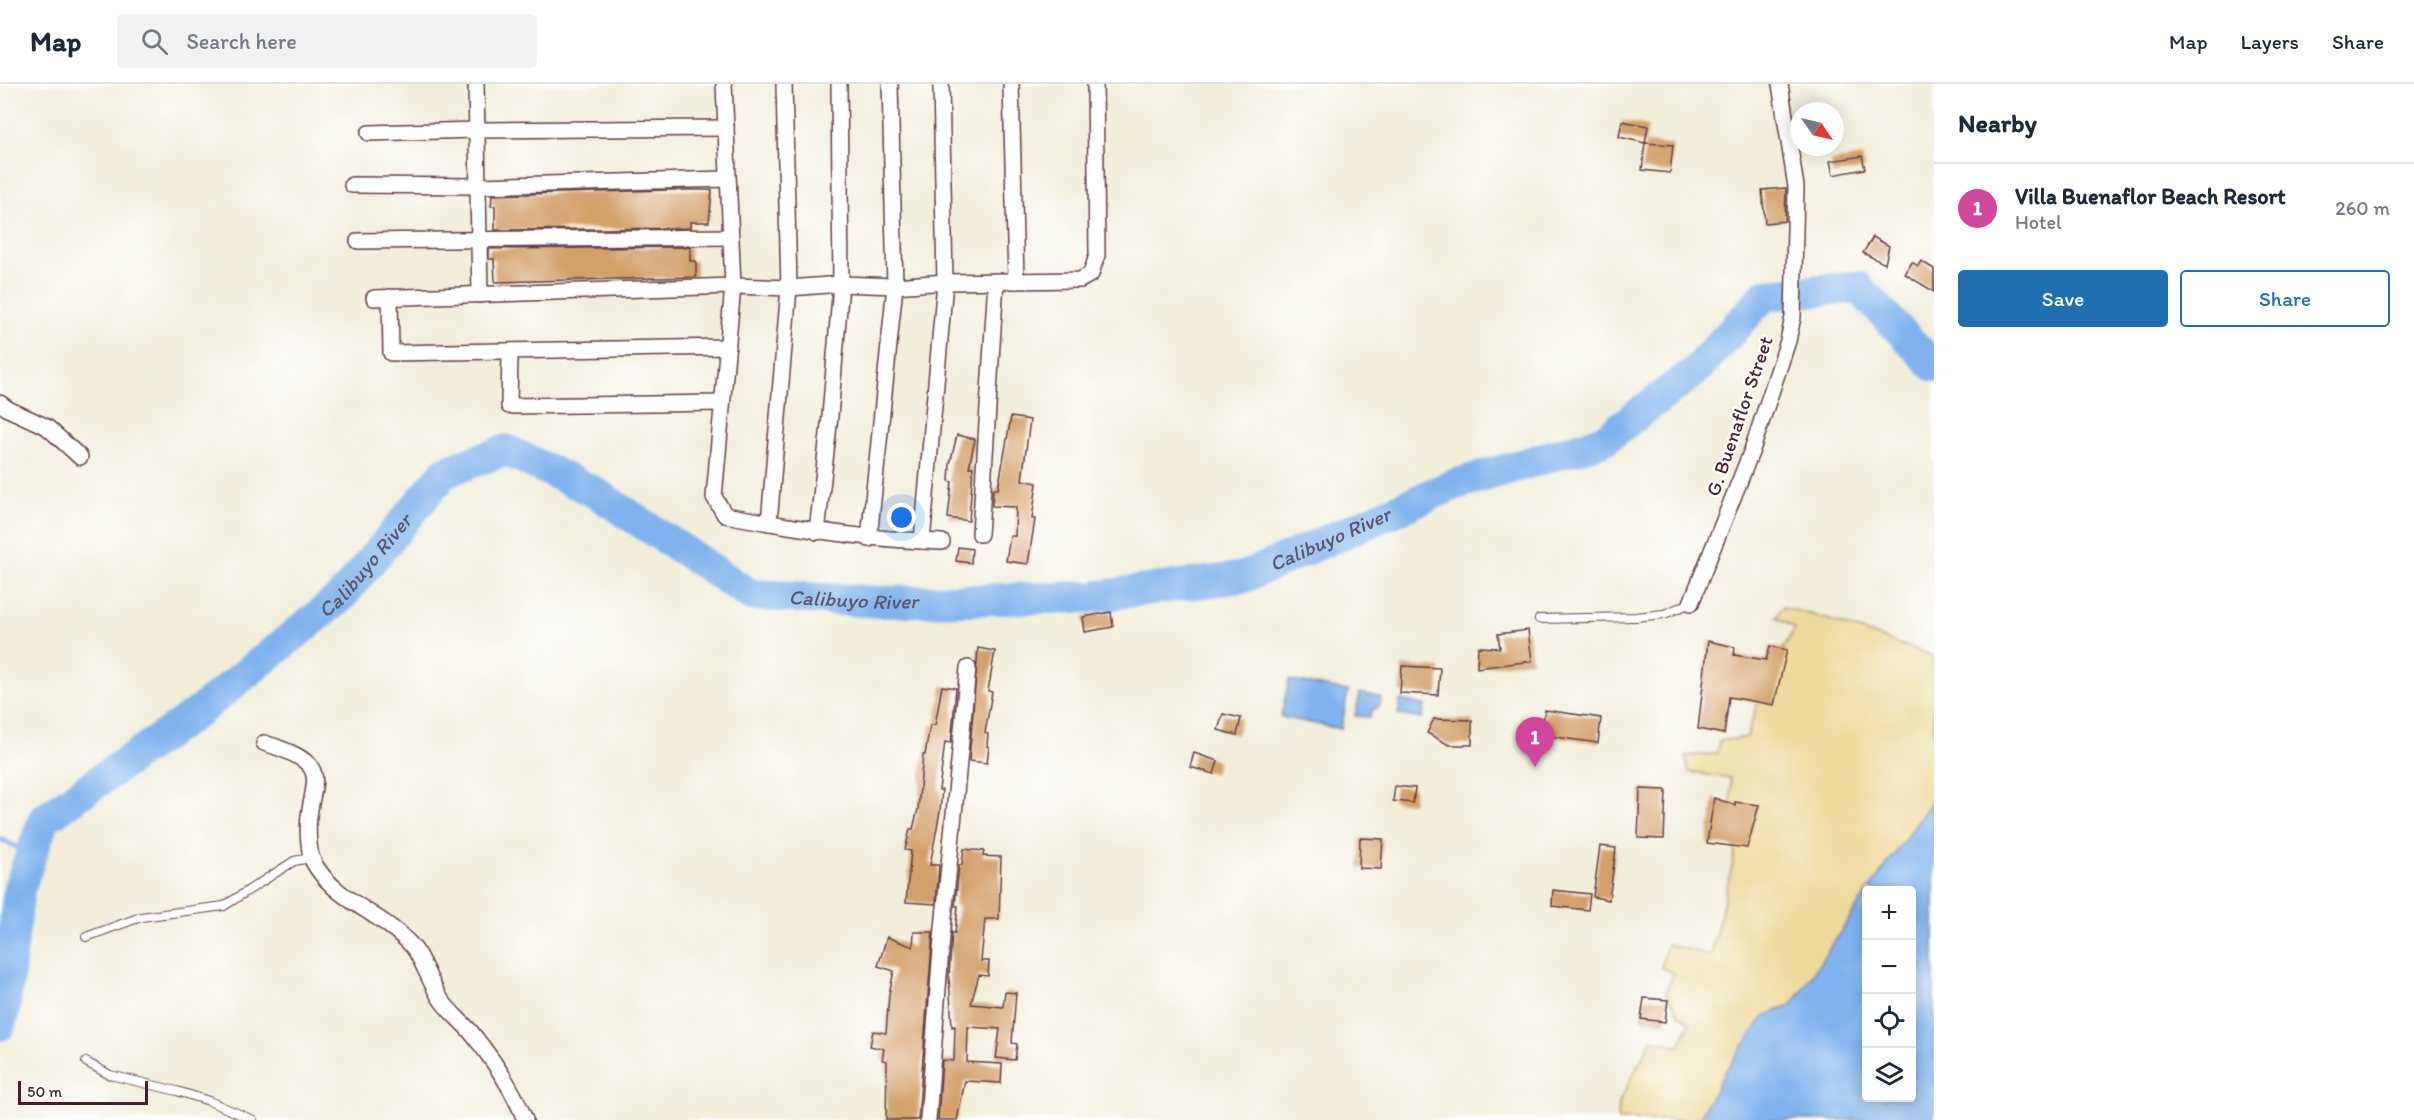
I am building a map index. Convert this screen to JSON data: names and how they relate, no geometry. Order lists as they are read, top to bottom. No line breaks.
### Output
{"streets":{"street":["G. Buenaflor Street"]},"water":["Calibuyo River"],"scale_bar":"50 m","north":"bottom right","page":{"header":"Map","search":"Search here","nav":["Map","Layers","Share"],"heading":"Nearby","list":[{"mark":"1","name":"Villa Buenaflor Beach Resort","note":"Hotel","value":"260 m"}],"buttons":["Save","Share"],"pins":"1","map_buttons":["+","−"],"scale":"50 m"}}
